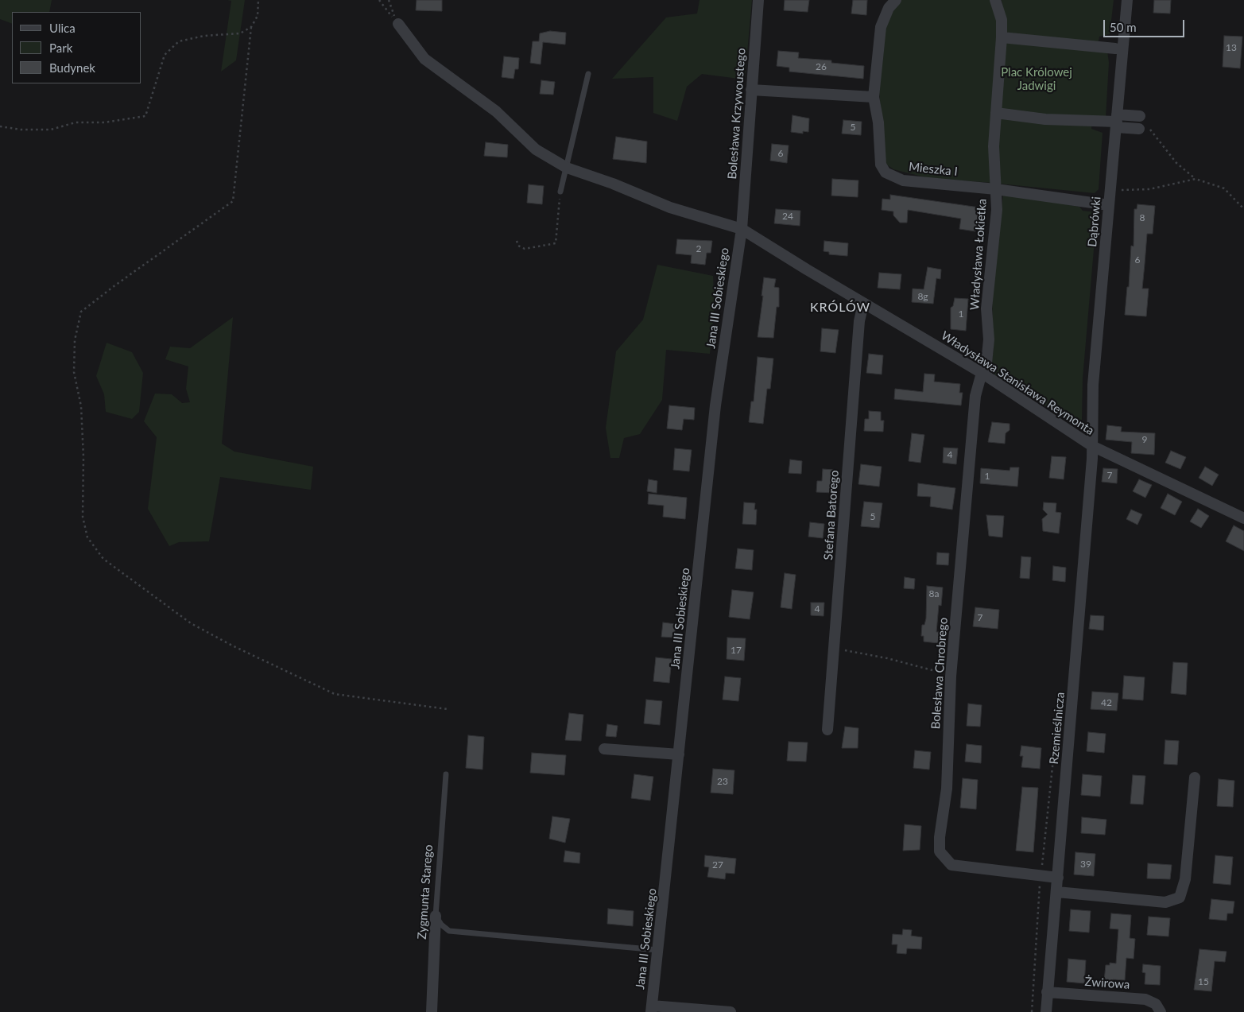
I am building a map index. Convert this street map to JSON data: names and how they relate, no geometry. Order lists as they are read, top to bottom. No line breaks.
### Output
{"streets":{"street":["Bolesława Krzywoustego","Mieszka I","Dąbrówki","Władysława Łokietka","Jana III Sobieskiego","Władysława Stanisława Reymonta","Stefana Batorego","Bolesława Chrobrego","Rzemieślnicza","Zygmunta Starego","Żwirowa"]},"crossings":[["Bolesława Krzywoustego","Jana III Sobieskiego"],["Bolesława Krzywoustego","Władysława Stanisława Reymonta"],["Mieszka I","Dąbrówki"],["Mieszka I","Władysława Łokietka"],["Dąbrówki","Władysława Stanisława Reymonta"],["Dąbrówki","Rzemieślnicza"],["Władysława Łokietka","Władysława Stanisława Reymonta"],["Władysława Łokietka","Bolesława Chrobrego"],["Jana III Sobieskiego","Władysława Stanisława Reymonta"],["Władysława Stanisława Reymonta","Stefana Batorego"],["Władysława Stanisława Reymonta","Bolesława Chrobrego"],["Władysława Stanisława Reymonta","Rzemieślnicza"],["Bolesława Chrobrego","Rzemieślnicza"],["Rzemieślnicza","Żwirowa"]],"districts":["KRÓLÓW"],"parks":["Plac Królowej Jadwigi"],"house_numbers":["13","26","5","6","24","8","2","6","8g","1","9","4","7","1","5","8a","4","7","17","42","23","39","27","15"],"legend":["Ulica","Park","Budynek"],"scale_bar":"50 m"}
